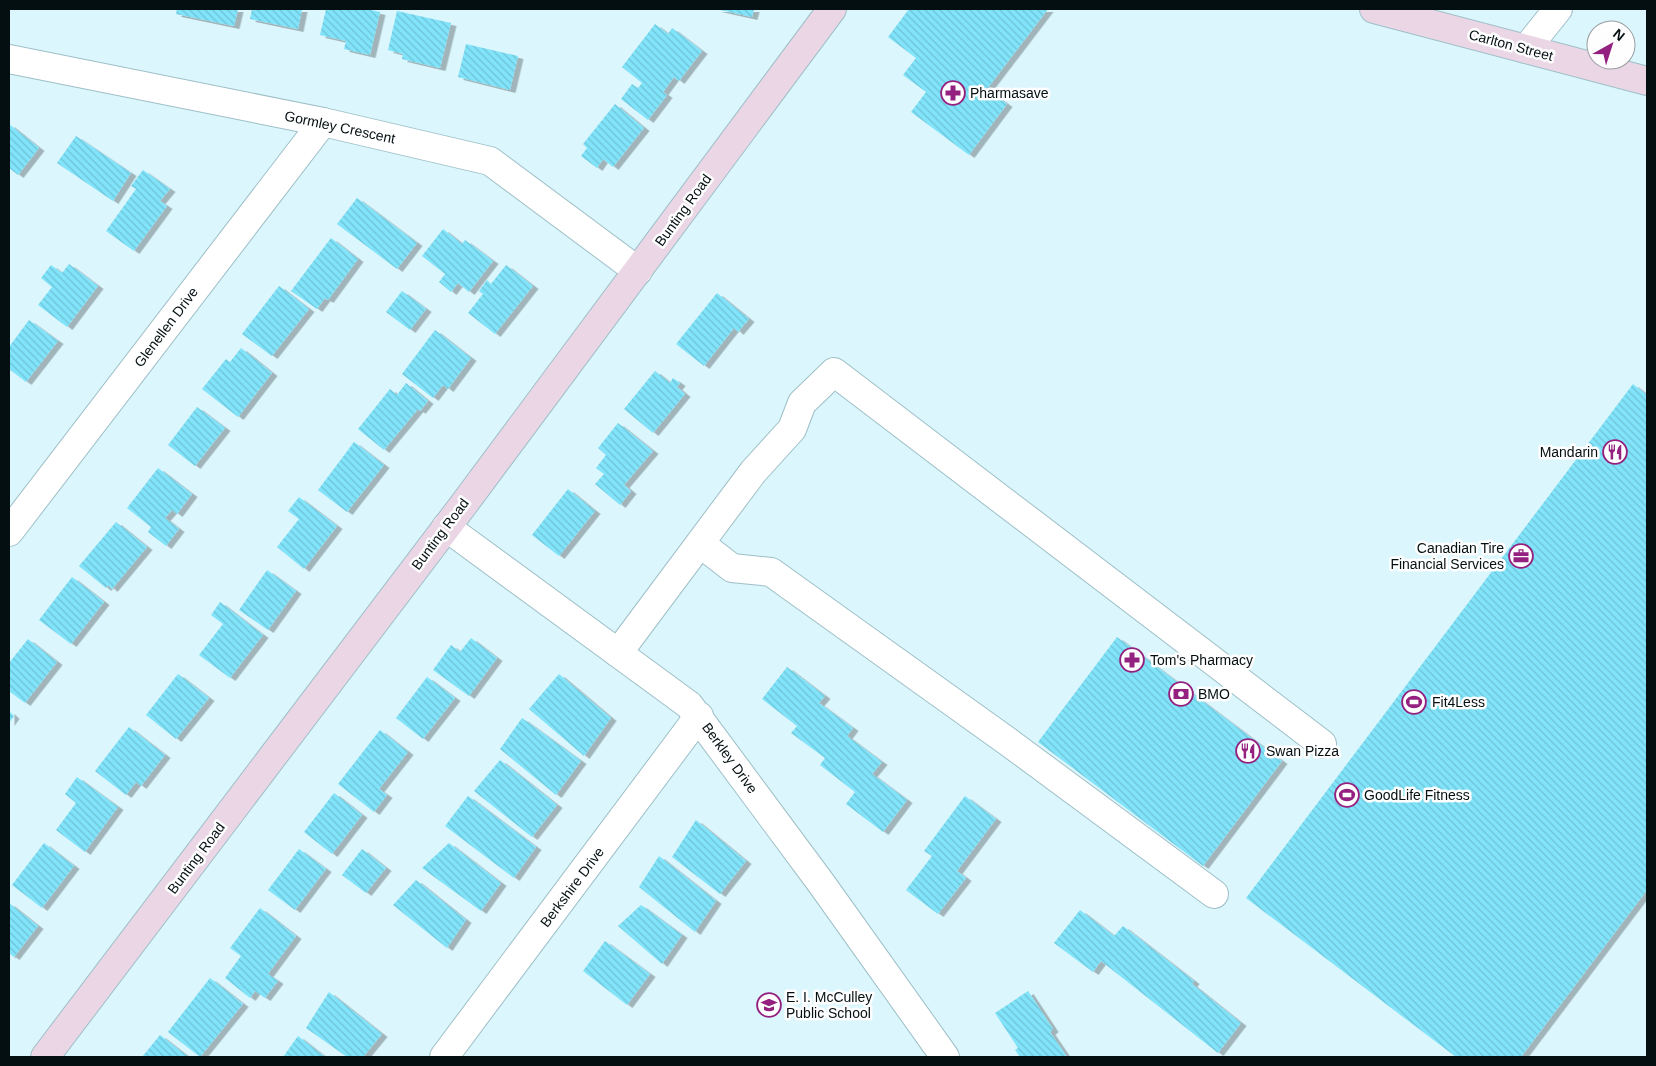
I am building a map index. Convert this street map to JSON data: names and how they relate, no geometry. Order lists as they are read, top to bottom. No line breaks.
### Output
{"streets":{"main road":["Carlton Street","Bunting Road"],"street":["Gormley Crescent","Glenellen Drive","Berkley Drive","Berkshire Drive"]},"crossings":[["Gormley Crescent","Bunting Road"],["Gormley Crescent","Glenellen Drive"],["Bunting Road","Berkley Drive"],["Berkley Drive","Berkshire Drive"]],"places":{"pharmacy":["Pharmasave","Tom's Pharmacy"],"restaurant":["Mandarin","Swan Pizza"],"office":["Canadian Tire Financial Services"],"bank":["BMO"],"sports":["Fit4Less","GoodLife Fitness"],"school or university":["E. I. McCulley Public School"]},"north":"top right"}
